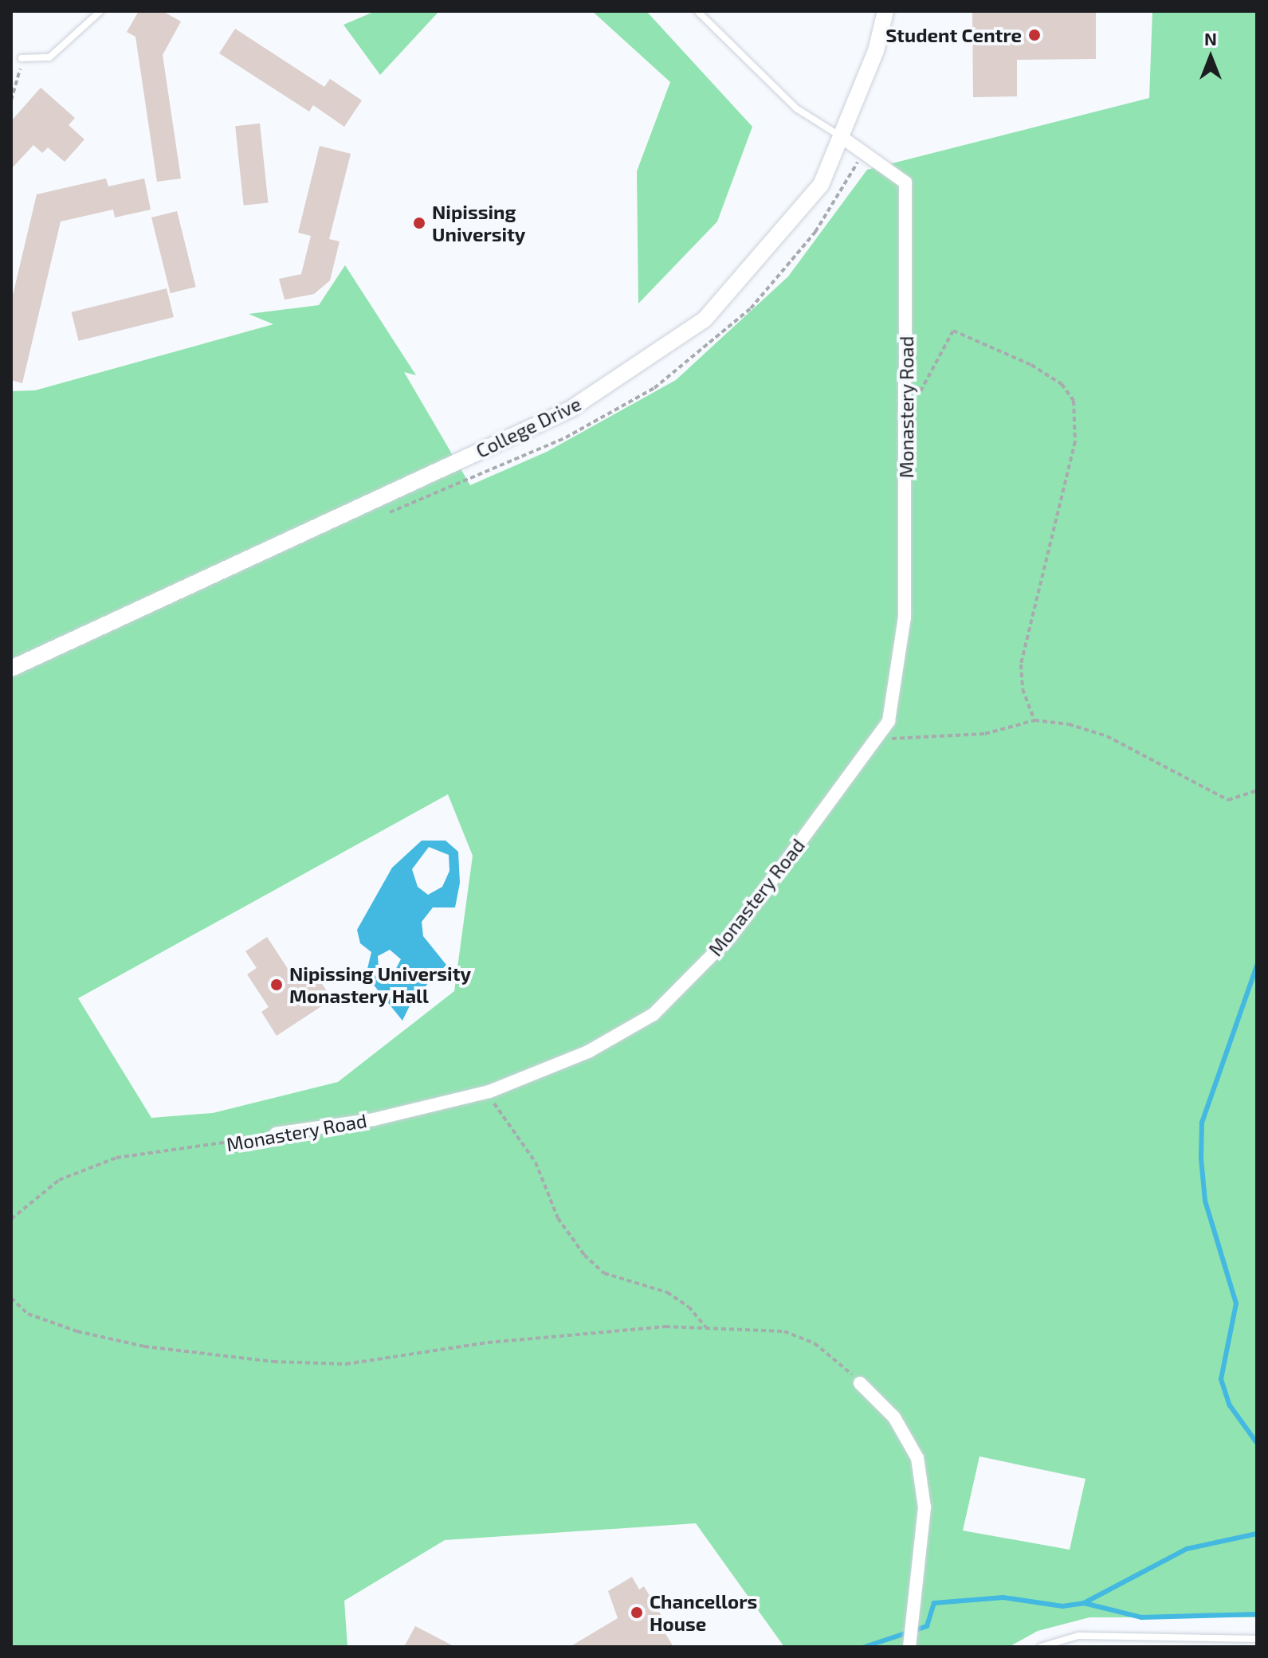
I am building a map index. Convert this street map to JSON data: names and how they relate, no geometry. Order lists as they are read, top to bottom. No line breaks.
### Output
{"streets":{"street":["Monastery Road","College Drive"]},"crossings":[["Monastery Road","College Drive"]],"places":["Student Centre","Nipissing University","Nipissing University Monastery Hall","Chancellors House"],"north":"top"}
